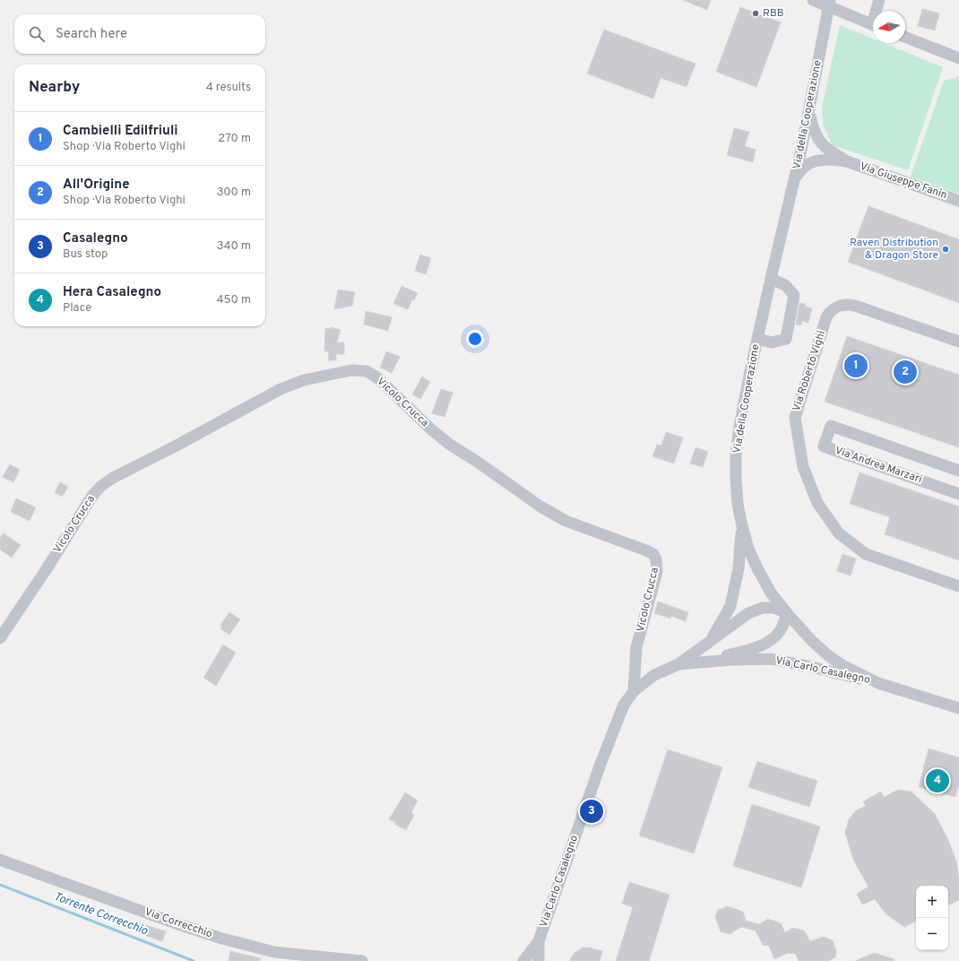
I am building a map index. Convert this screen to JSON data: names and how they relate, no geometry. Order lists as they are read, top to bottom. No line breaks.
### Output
{"streets":{"street":["Via della Cooperazione","Via Giuseppe Fanin","Via Roberto Vighi","Vicolo Crucca","Via Andrea Marzari","Via Carlo Casalegno","Via Correcchio"]},"crossings":[["Via della Cooperazione","Via Giuseppe Fanin"],["Via della Cooperazione","Via Carlo Casalegno"],["Vicolo Crucca","Via Carlo Casalegno"]],"water":["Torrente Correcchio"],"places":["RBB","Raven Distribution & Dragon Store"],"north":"left","page":{"search":"Search here","heading":["Nearby","4 results"],"list":[{"mark":"1","name":"Cambielli Edilfriuli","note":"Shop · Via Roberto Vighi","value":"270 m"},{"mark":"2","name":"All'Origine","note":"Shop · Via Roberto Vighi","value":"300 m"},{"mark":"3","name":"Casalegno","note":"Bus stop","value":"340 m"},{"mark":"4","name":"Hera Casalegno","note":"Place","value":"450 m"}],"pins":["1","2","4","3"],"map_buttons":["+","−"]}}
